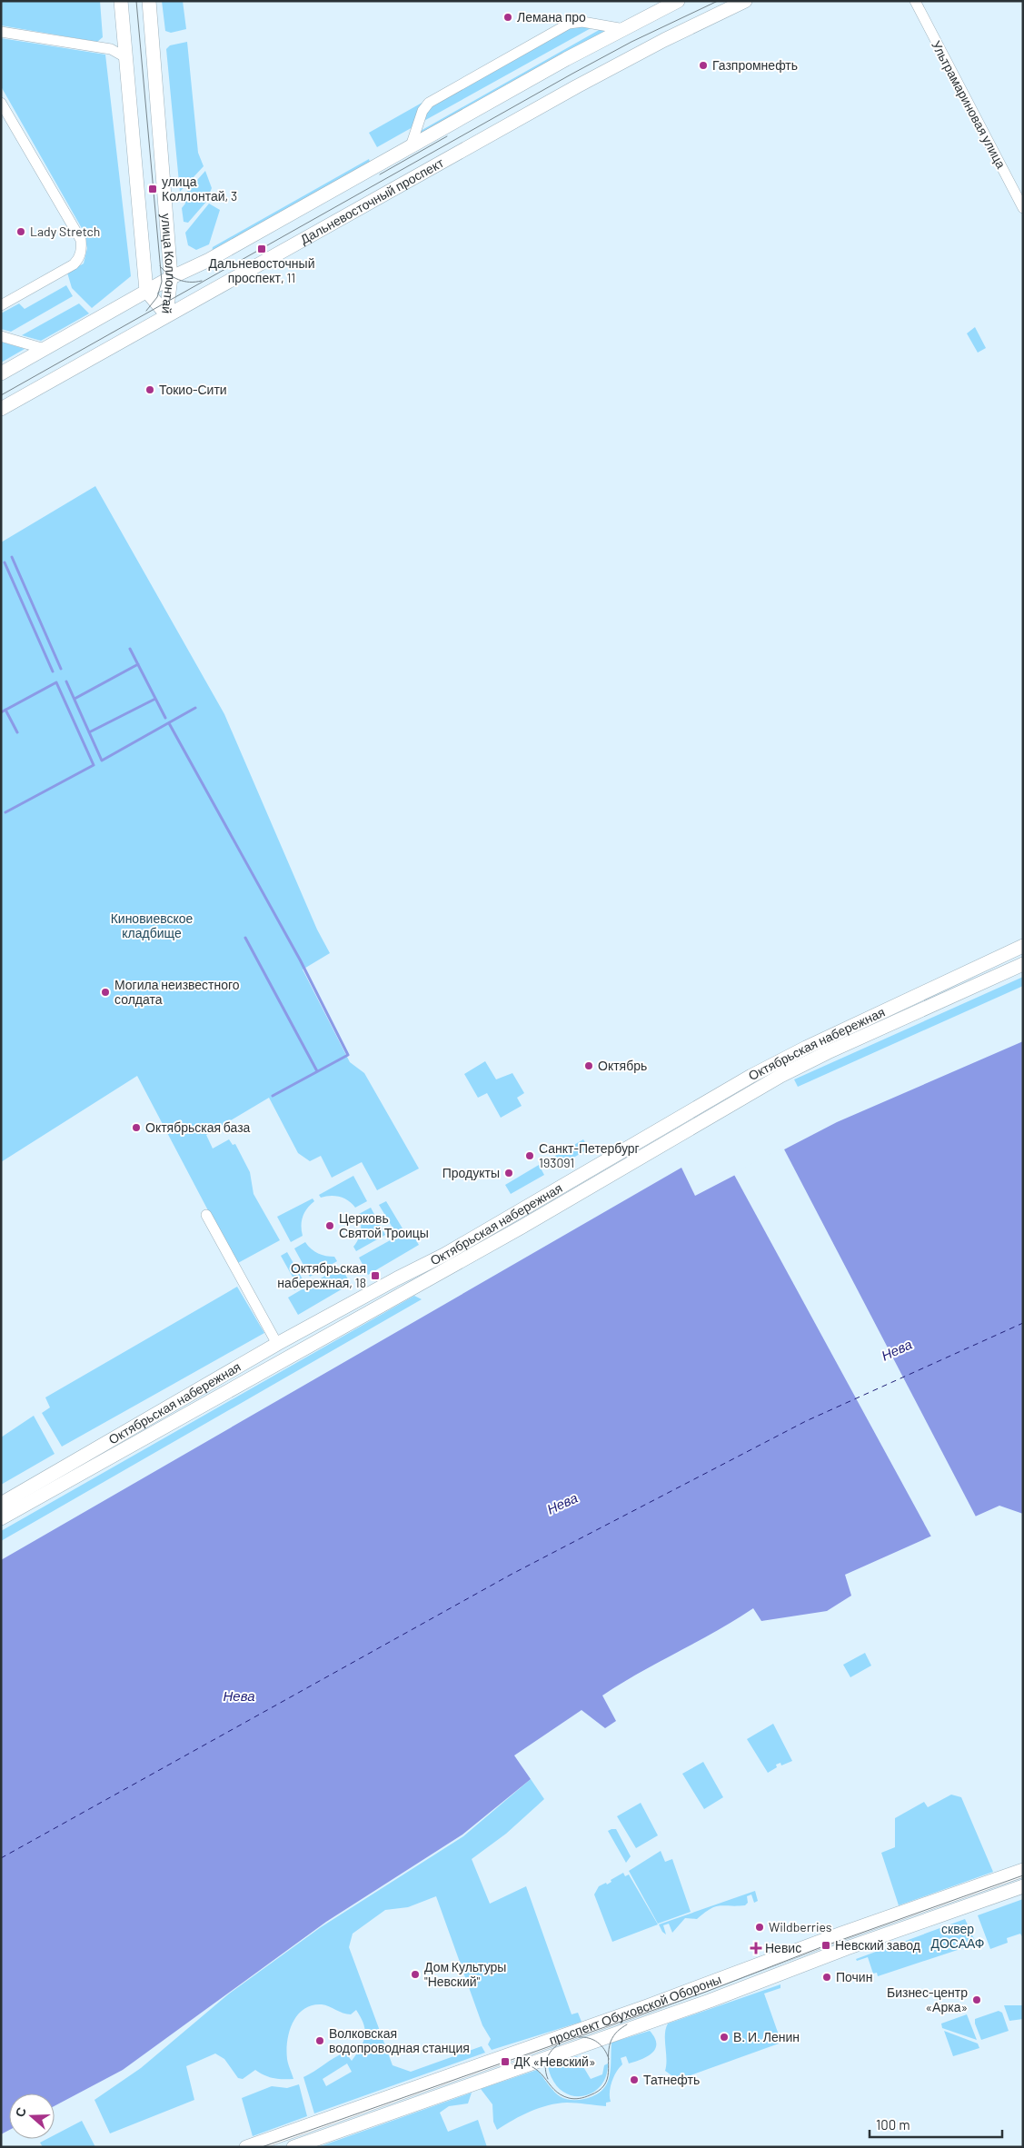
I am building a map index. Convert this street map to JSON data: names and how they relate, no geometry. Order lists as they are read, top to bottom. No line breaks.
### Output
{"streets":{"main road":["Дальневосточный проспект","улица Коллонтай","Октябрьская набережная","проспект Обуховской Обороны"],"street":["Ультрамариновая улица"]},"crossings":[["Дальневосточный проспект","улица Коллонтай"]],"water":["Нева"],"parks":["Киновиевское кладбище","сквер ДОСААФ"],"places":{"other":["Лемана про","Газпромнефть","Lady Stretch","Токио-Сити","Могила неизвестного солдата","Октябрь","Октябрьская база","Санкт-Петербург 193091","Продукты","Церковь Святой Троицы","Wildberries","Дом Культуры \"Невский\"","Почин","Бизнес-центр «Арка»","В. И. Ленин","Волковская водопроводная станция","Татнефть"],"transit":["улица Коллонтай, 3","Дальневосточный проспект, 11","Октябрьская набережная, 18","Невский завод","ДК «Невский»"],"health":["Невис"]},"scale_bar":"100 m","north":"left"}
